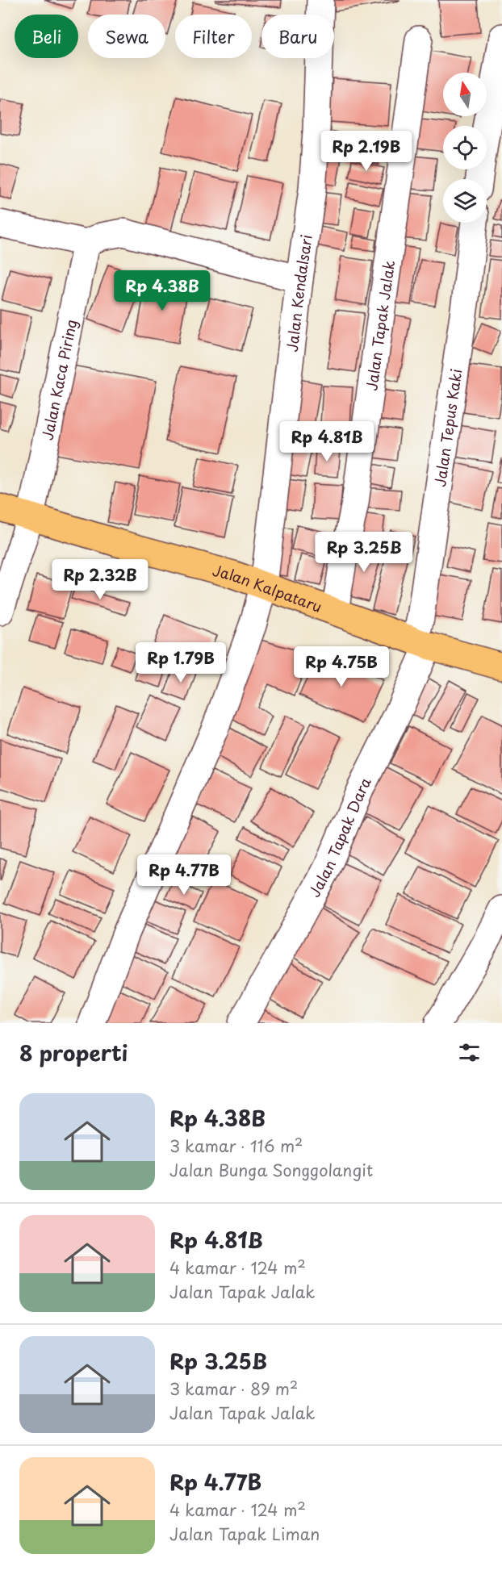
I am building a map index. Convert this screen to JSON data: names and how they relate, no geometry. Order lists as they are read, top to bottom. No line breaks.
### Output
{"streets":{"main road":["Jalan Kalpataru"],"street":["Jalan Kendalsari","Jalan Tapak Jalak","Jalan Kaca Piring","Jalan Tepus Kaki","Jalan Tapak Dara"]},"crossings":[["Jalan Kendalsari","Jalan Kalpataru"],["Jalan Tapak Jalak","Jalan Kalpataru"],["Jalan Kaca Piring","Jalan Kalpataru"],["Jalan Tepus Kaki","Jalan Kalpataru"],["Jalan Tepus Kaki","Jalan Tapak Dara"],["Jalan Kalpataru","Jalan Tapak Dara"]],"north":"top","page":{"chip":["Beli","Sewa","Filter","Baru"],"price":["Rp 2.19B","Rp 4.38B","Rp 4.81B","Rp 3.25B","Rp 2.32B","Rp 1.79B","Rp 4.75B","Rp 4.77B"],"heading":"8 properti","list":[{"name":"Rp 4.38B","note":"3 kamar · 116 m² · Jalan Bunga Songgolangit"},{"name":"Rp 4.81B","note":"4 kamar · 124 m² · Jalan Tapak Jalak"},{"name":"Rp 3.25B","note":"3 kamar · 89 m² · Jalan Tapak Jalak"},{"name":"Rp 4.77B","note":"4 kamar · 124 m² · Jalan Tapak Liman"}]}}
